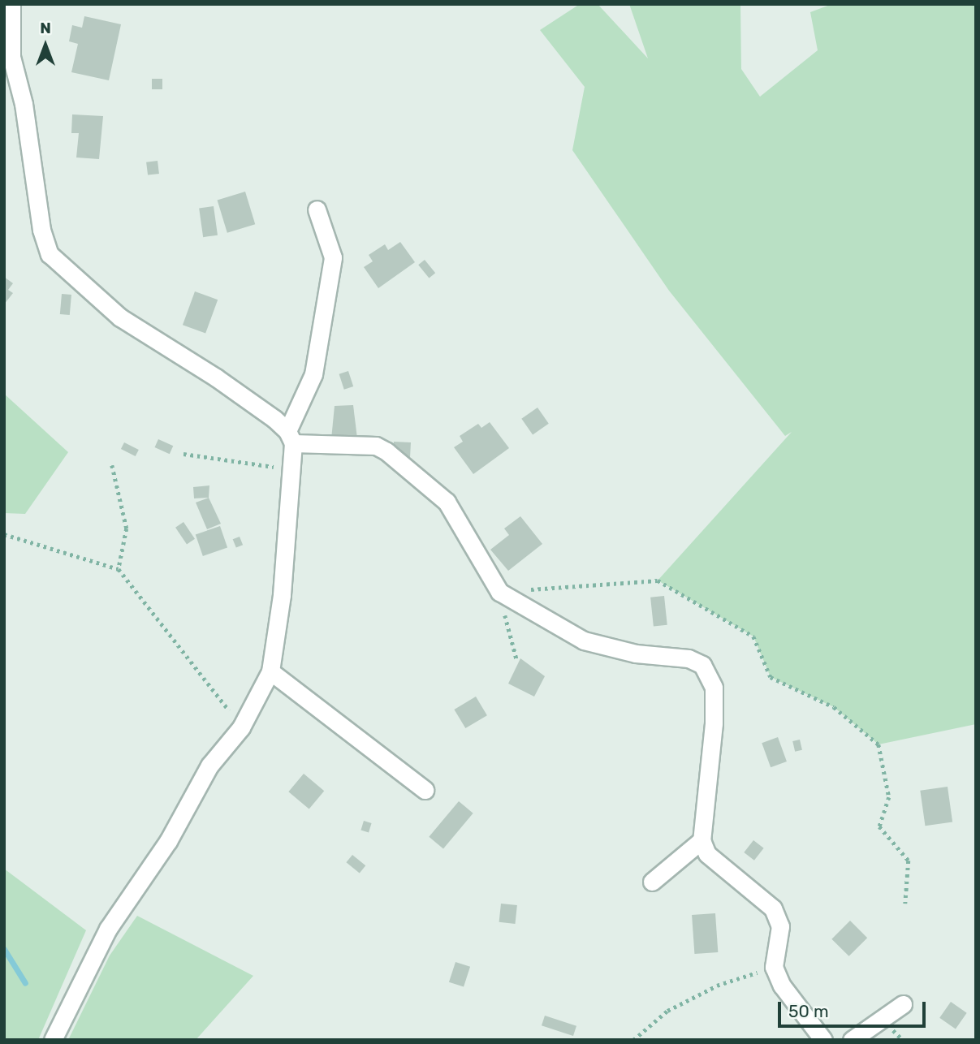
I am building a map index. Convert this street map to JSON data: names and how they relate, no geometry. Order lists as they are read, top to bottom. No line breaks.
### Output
{"scale_bar":"50 m","north":"top"}
